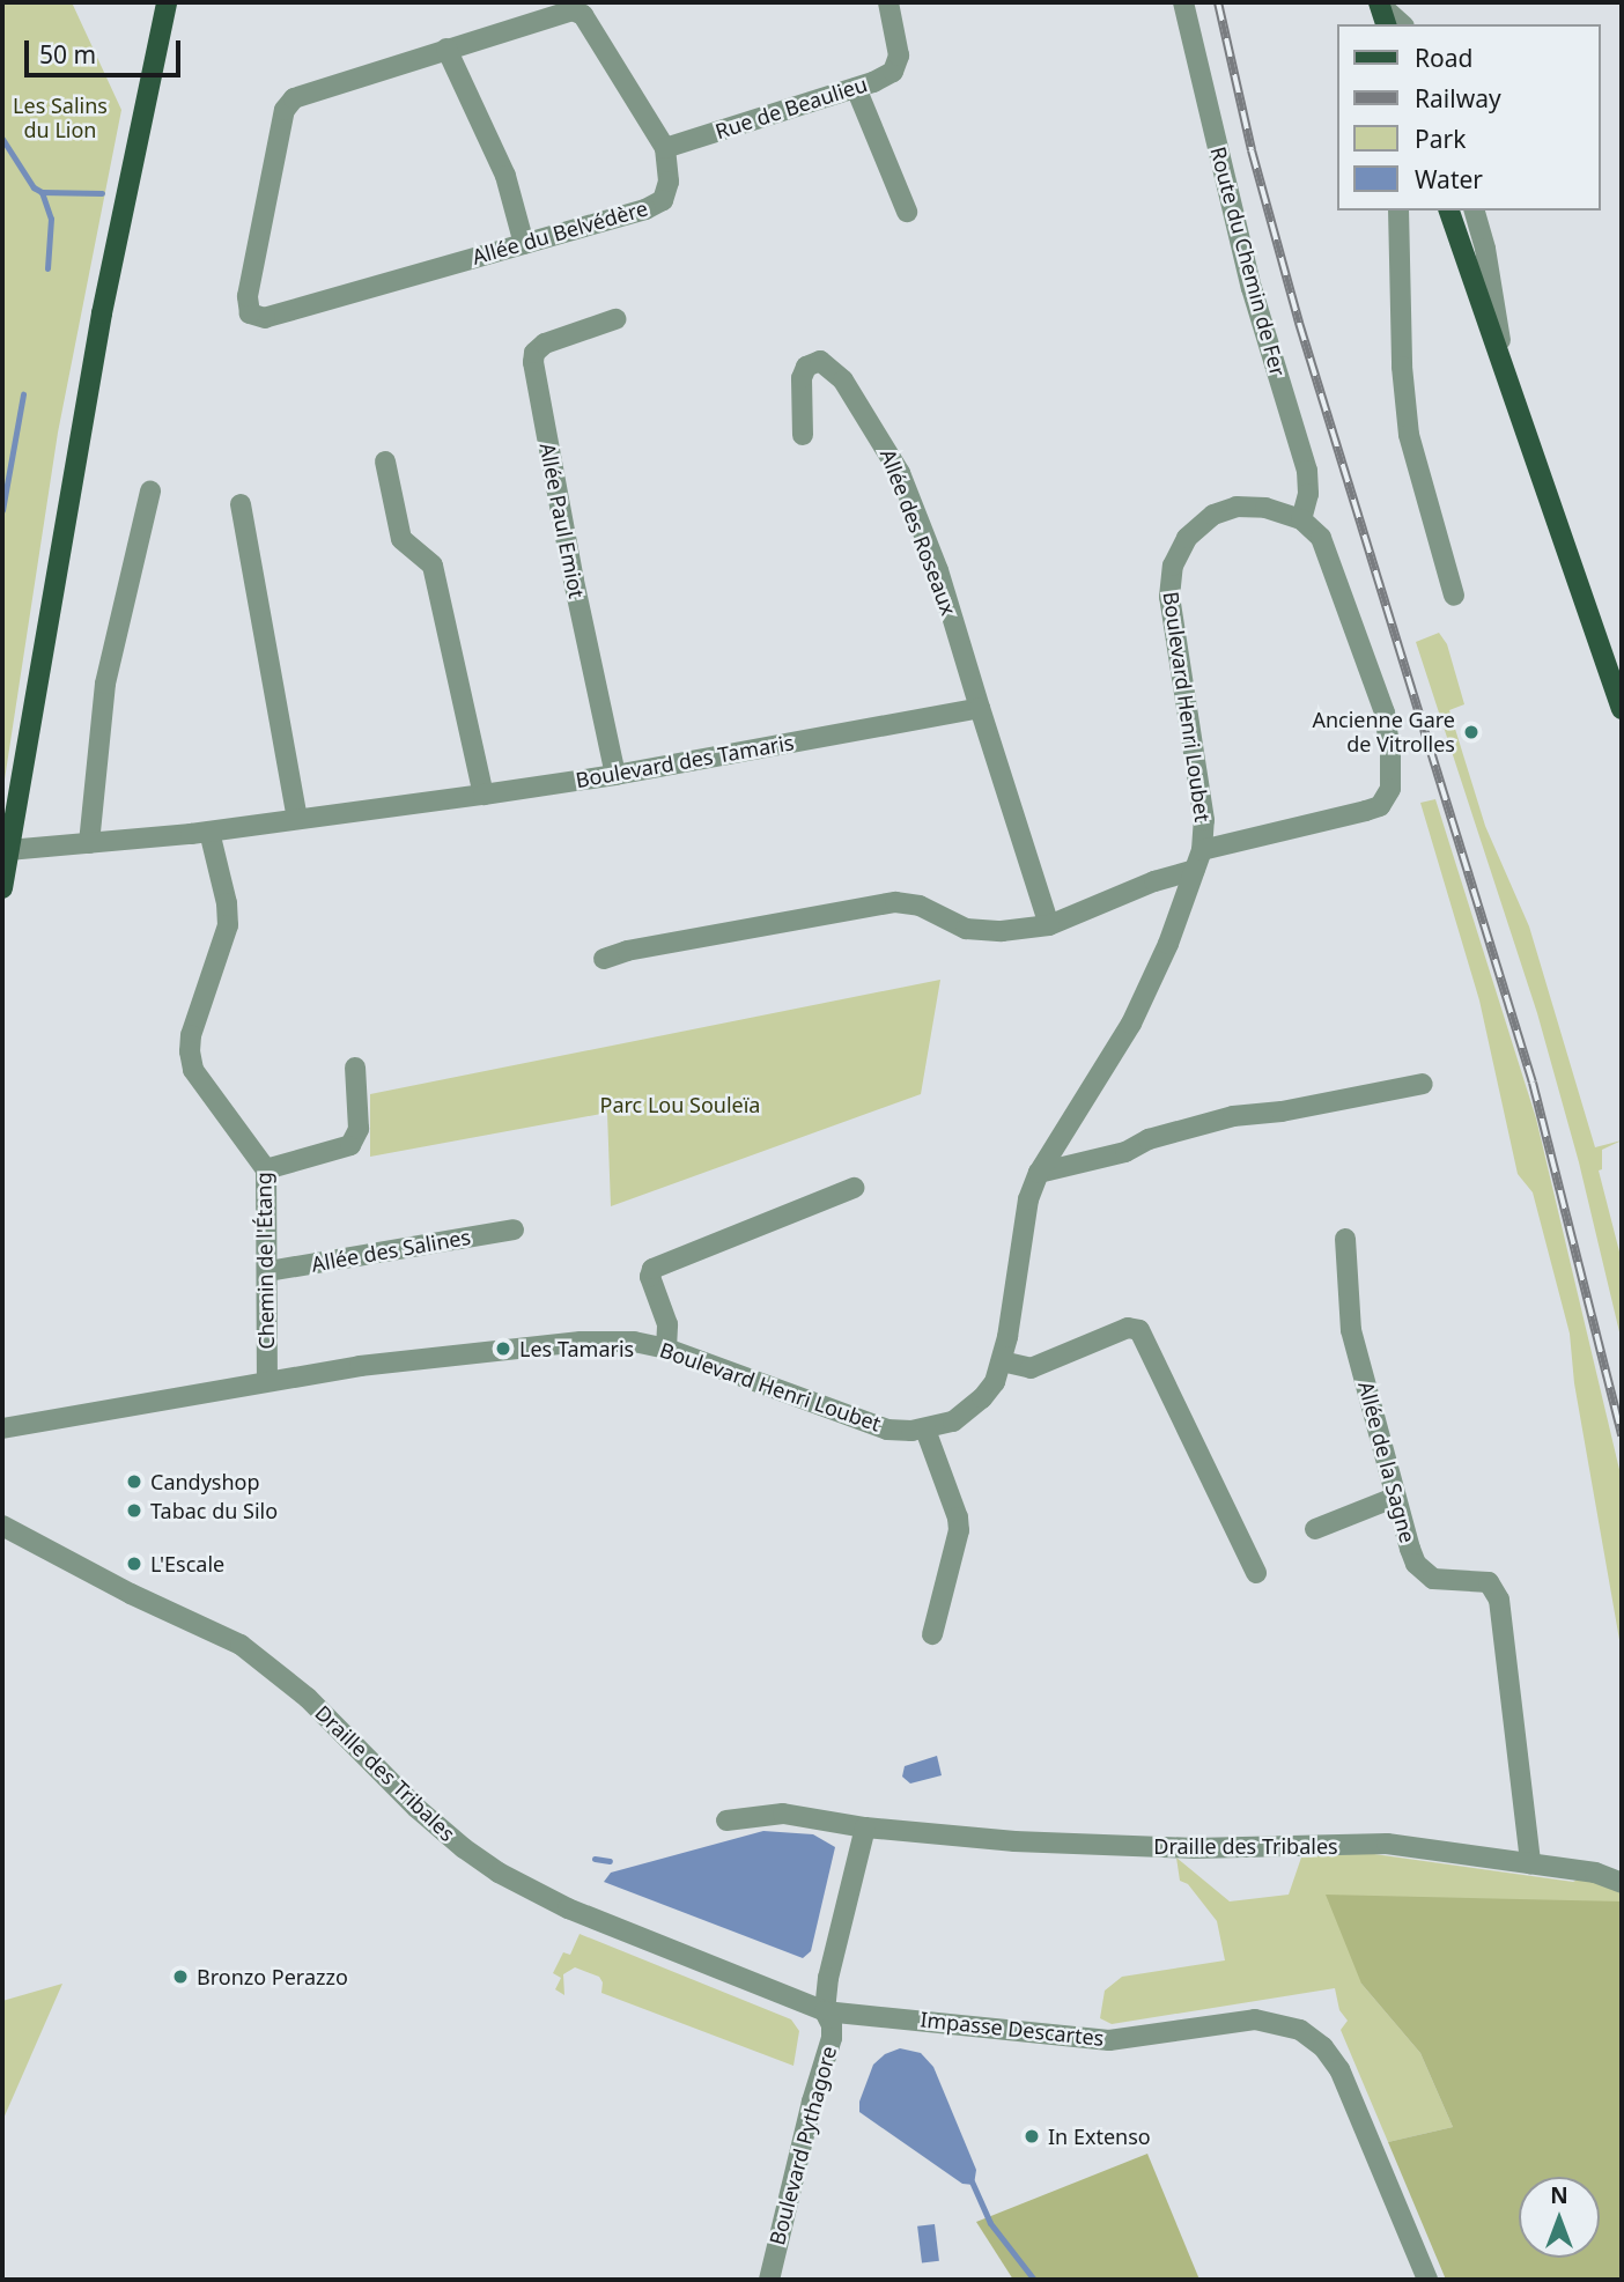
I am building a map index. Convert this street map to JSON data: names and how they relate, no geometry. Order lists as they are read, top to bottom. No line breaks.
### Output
{"streets":{"street":["Rue de Beaulieu","Allée du Belvédère","Route du Chemin de Fer","Allée Paul Emiot","Allée des Roseaux","Boulevard Henri Loubet","Boulevard des Tamaris","Allée des Salines","Chemin de l'Étang","Allée de la Sagne","Draille des Tribales","Impasse Descartes","Boulevard Pythagore"]},"crossings":[["Rue de Beaulieu","Allée du Belvédère"],["Route du Chemin de Fer","Boulevard Henri Loubet"],["Allée Paul Emiot","Boulevard des Tamaris"],["Allée des Roseaux","Boulevard des Tamaris"],["Boulevard Henri Loubet","Chemin de l'Étang"],["Boulevard des Tamaris","Chemin de l'Étang"],["Allée des Salines","Chemin de l'Étang"],["Allée de la Sagne","Draille des Tribales"],["Draille des Tribales","Impasse Descartes"],["Draille des Tribales","Boulevard Pythagore"],["Impasse Descartes","Boulevard Pythagore"]],"parks":["Les Salins du Lion","Parc Lou Souleïa"],"places":["Ancienne Gare de Vitrolles","Les Tamaris","Candyshop","Tabac du Silo","L'Escale","Bronzo Perazzo","In Extenso"],"legend":["Road","Railway","Park","Water"],"scale_bar":"50 m","north":"top"}
